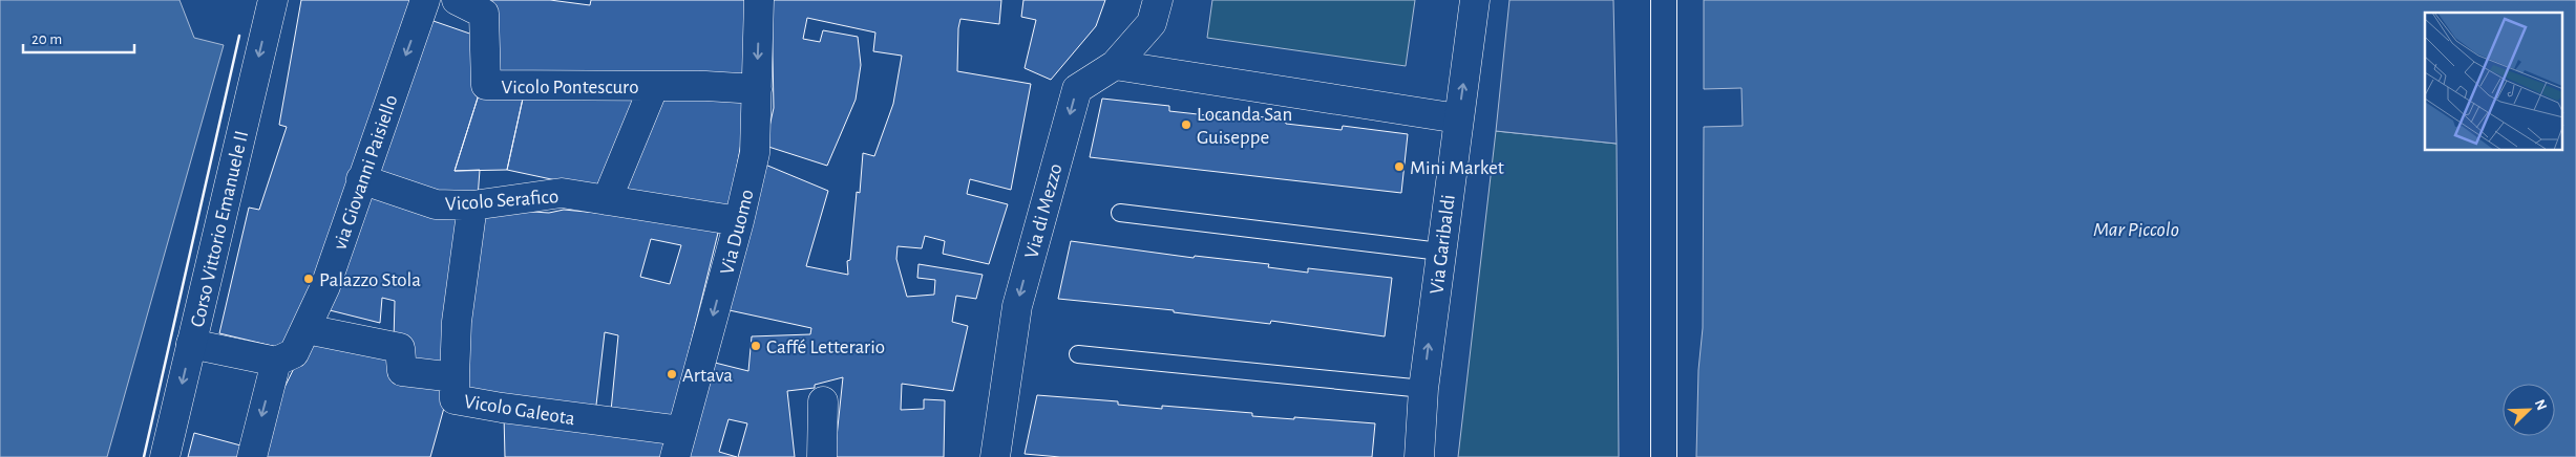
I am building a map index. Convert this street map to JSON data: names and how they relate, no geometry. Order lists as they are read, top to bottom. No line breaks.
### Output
{"streets":{"street":["Vicolo Pontescuro","via Giovanni Paisiello","Vicolo Serafico","Via di Mezzo","Corso Vittorio Emanuele II","Via Duomo","Via Garibaldi","Vicolo Galeota"]},"crossings":[["Vicolo Pontescuro","Via Duomo"],["via Giovanni Paisiello","Vicolo Serafico"],["via Giovanni Paisiello","Vicolo Galeota"],["Vicolo Serafico","Via Duomo"],["Via Duomo","Vicolo Galeota"]],"one_way":["Via di Mezzo"],"water":["Mar Piccolo"],"places":["Locanda San Guiseppe","Mini Market","Palazzo Stola","Caffé Letterario","Artava"],"scale_bar":"20 m","north":"top right"}
